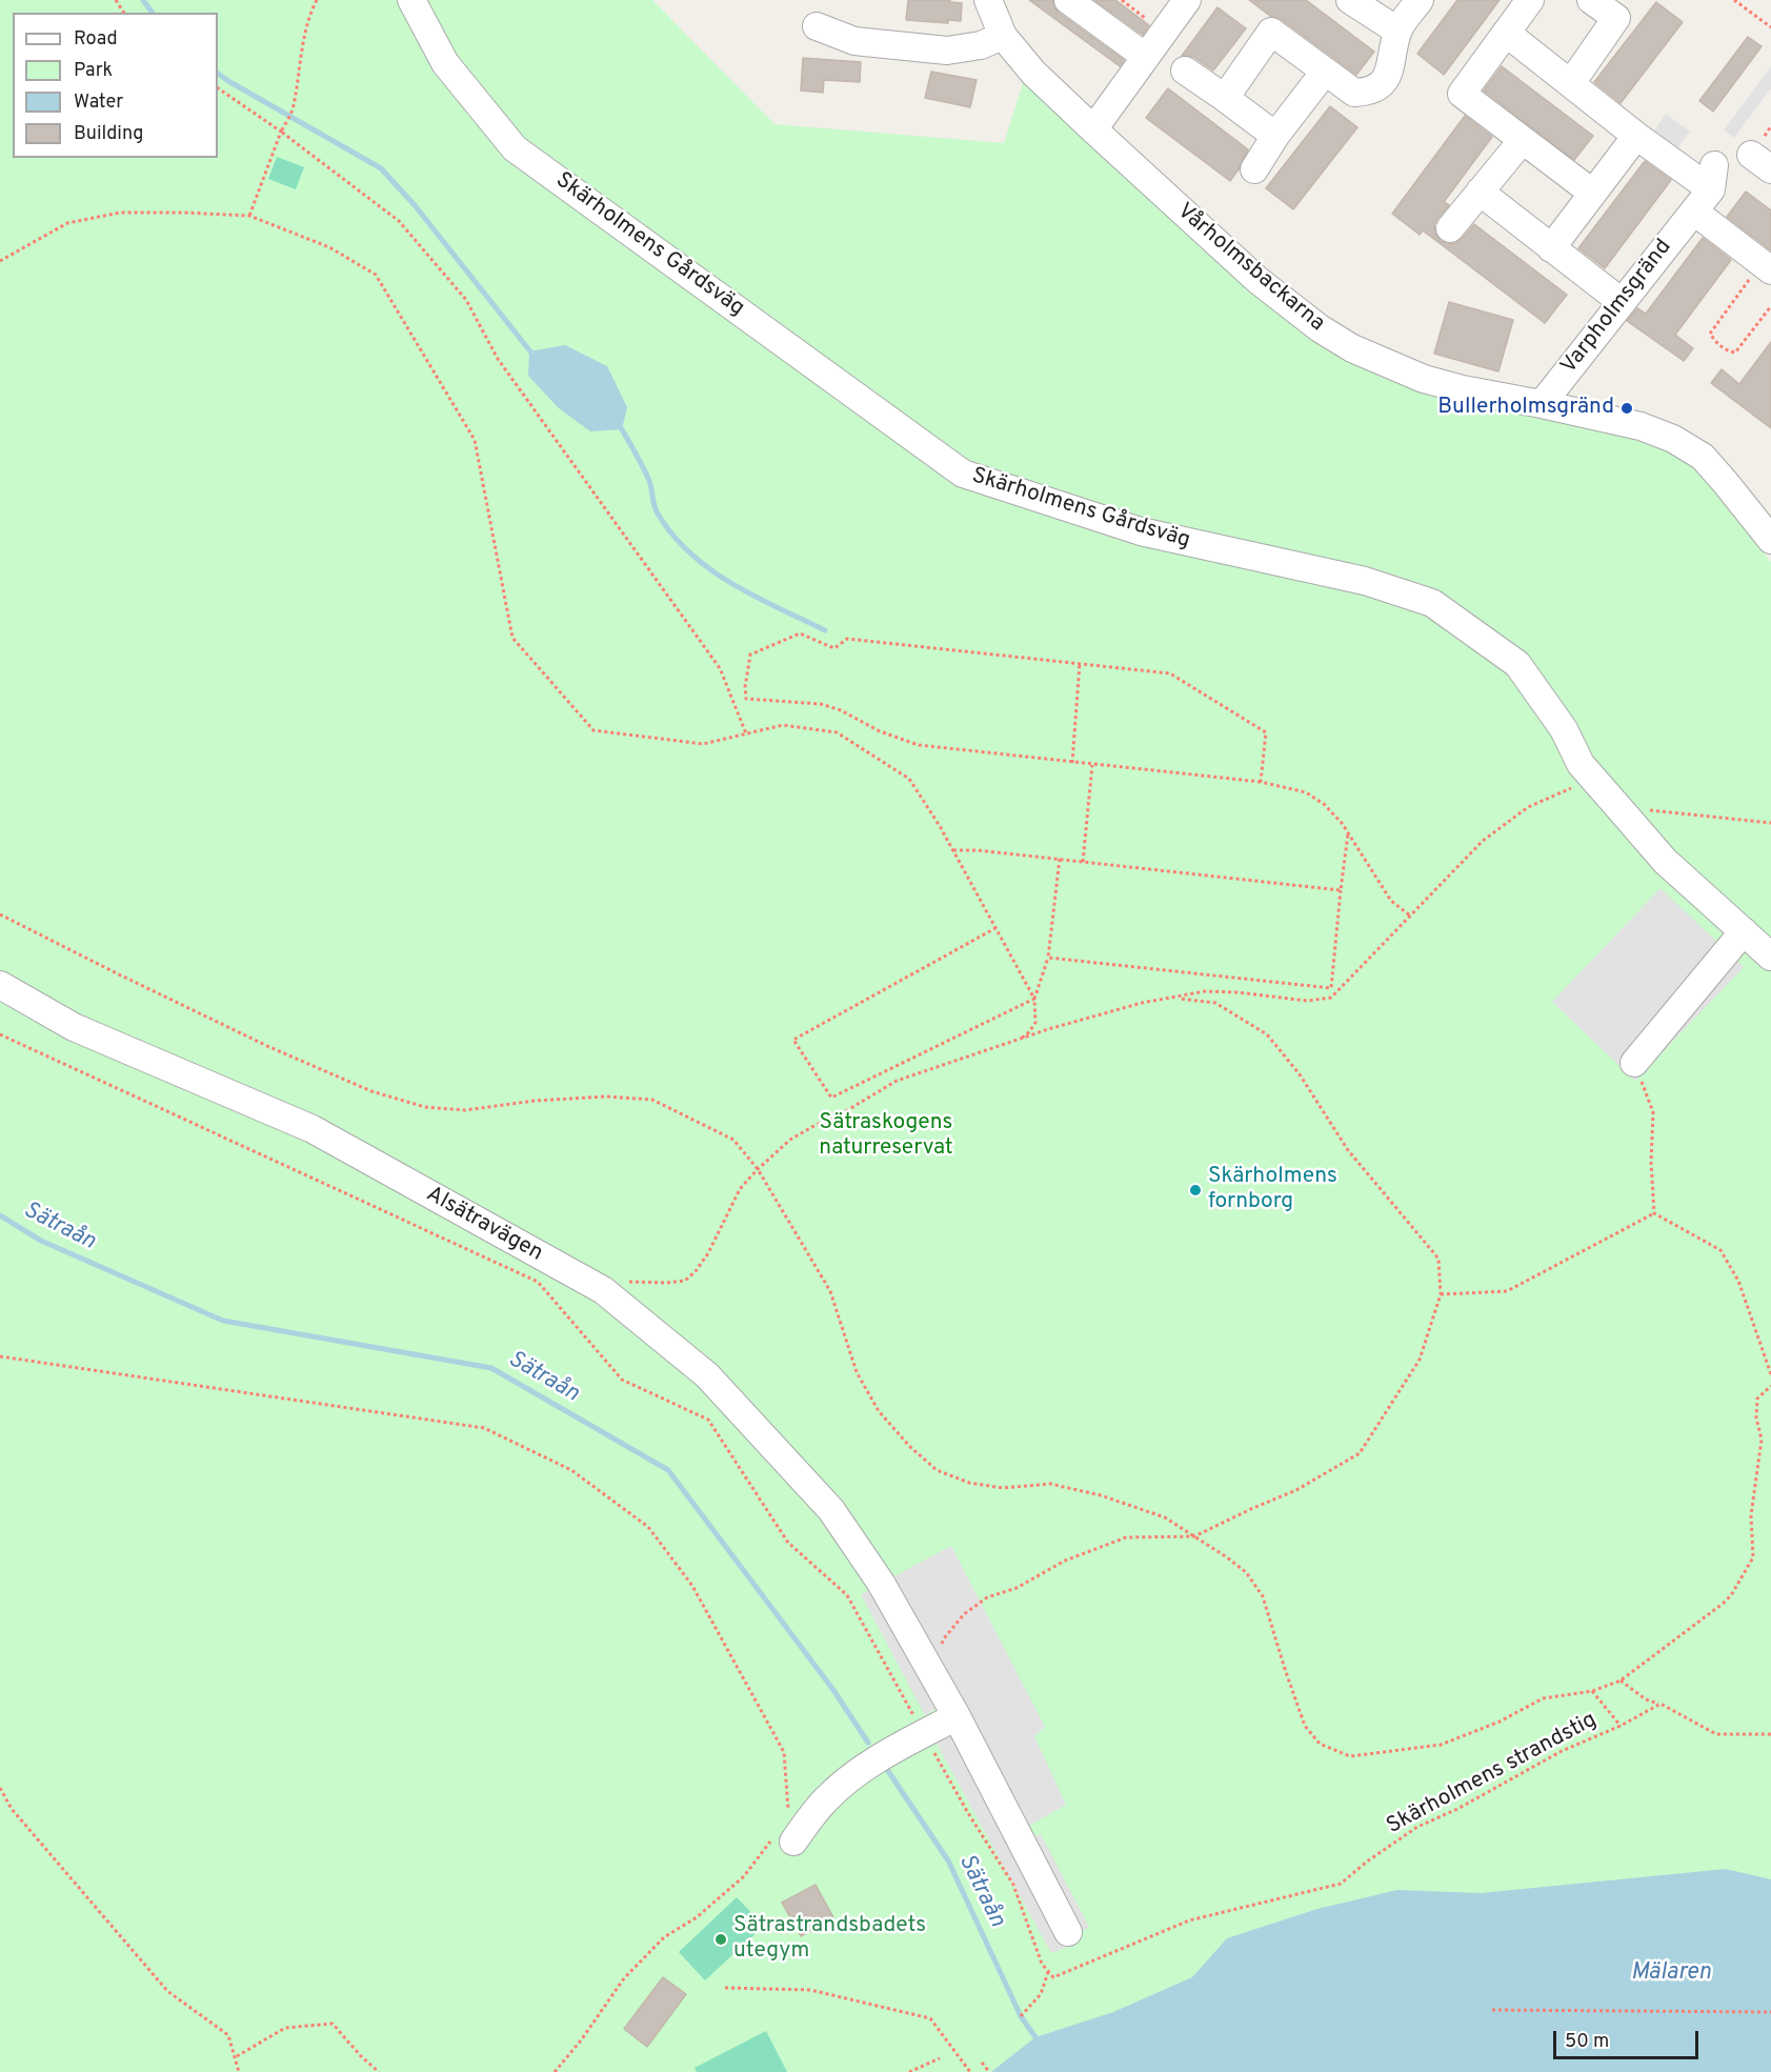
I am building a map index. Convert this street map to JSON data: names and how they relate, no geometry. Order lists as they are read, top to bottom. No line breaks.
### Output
{"streets":{"street":["Skärholmens Gårdsväg","Vårholmsbackarna","Varpholmsgränd","Alsätravägen"],"path":["Skärholmens strandstig"]},"crossings":[["Vårholmsbackarna","Varpholmsgränd"]],"water":["Sätraån","Mälaren"],"parks":["Sätraskogens naturreservat"],"places":["Bullerholmsgränd","Skärholmens fornborg","Sätrastrandsbadets utegym"],"legend":["Road","Park","Water","Building"],"scale_bar":"50 m"}
